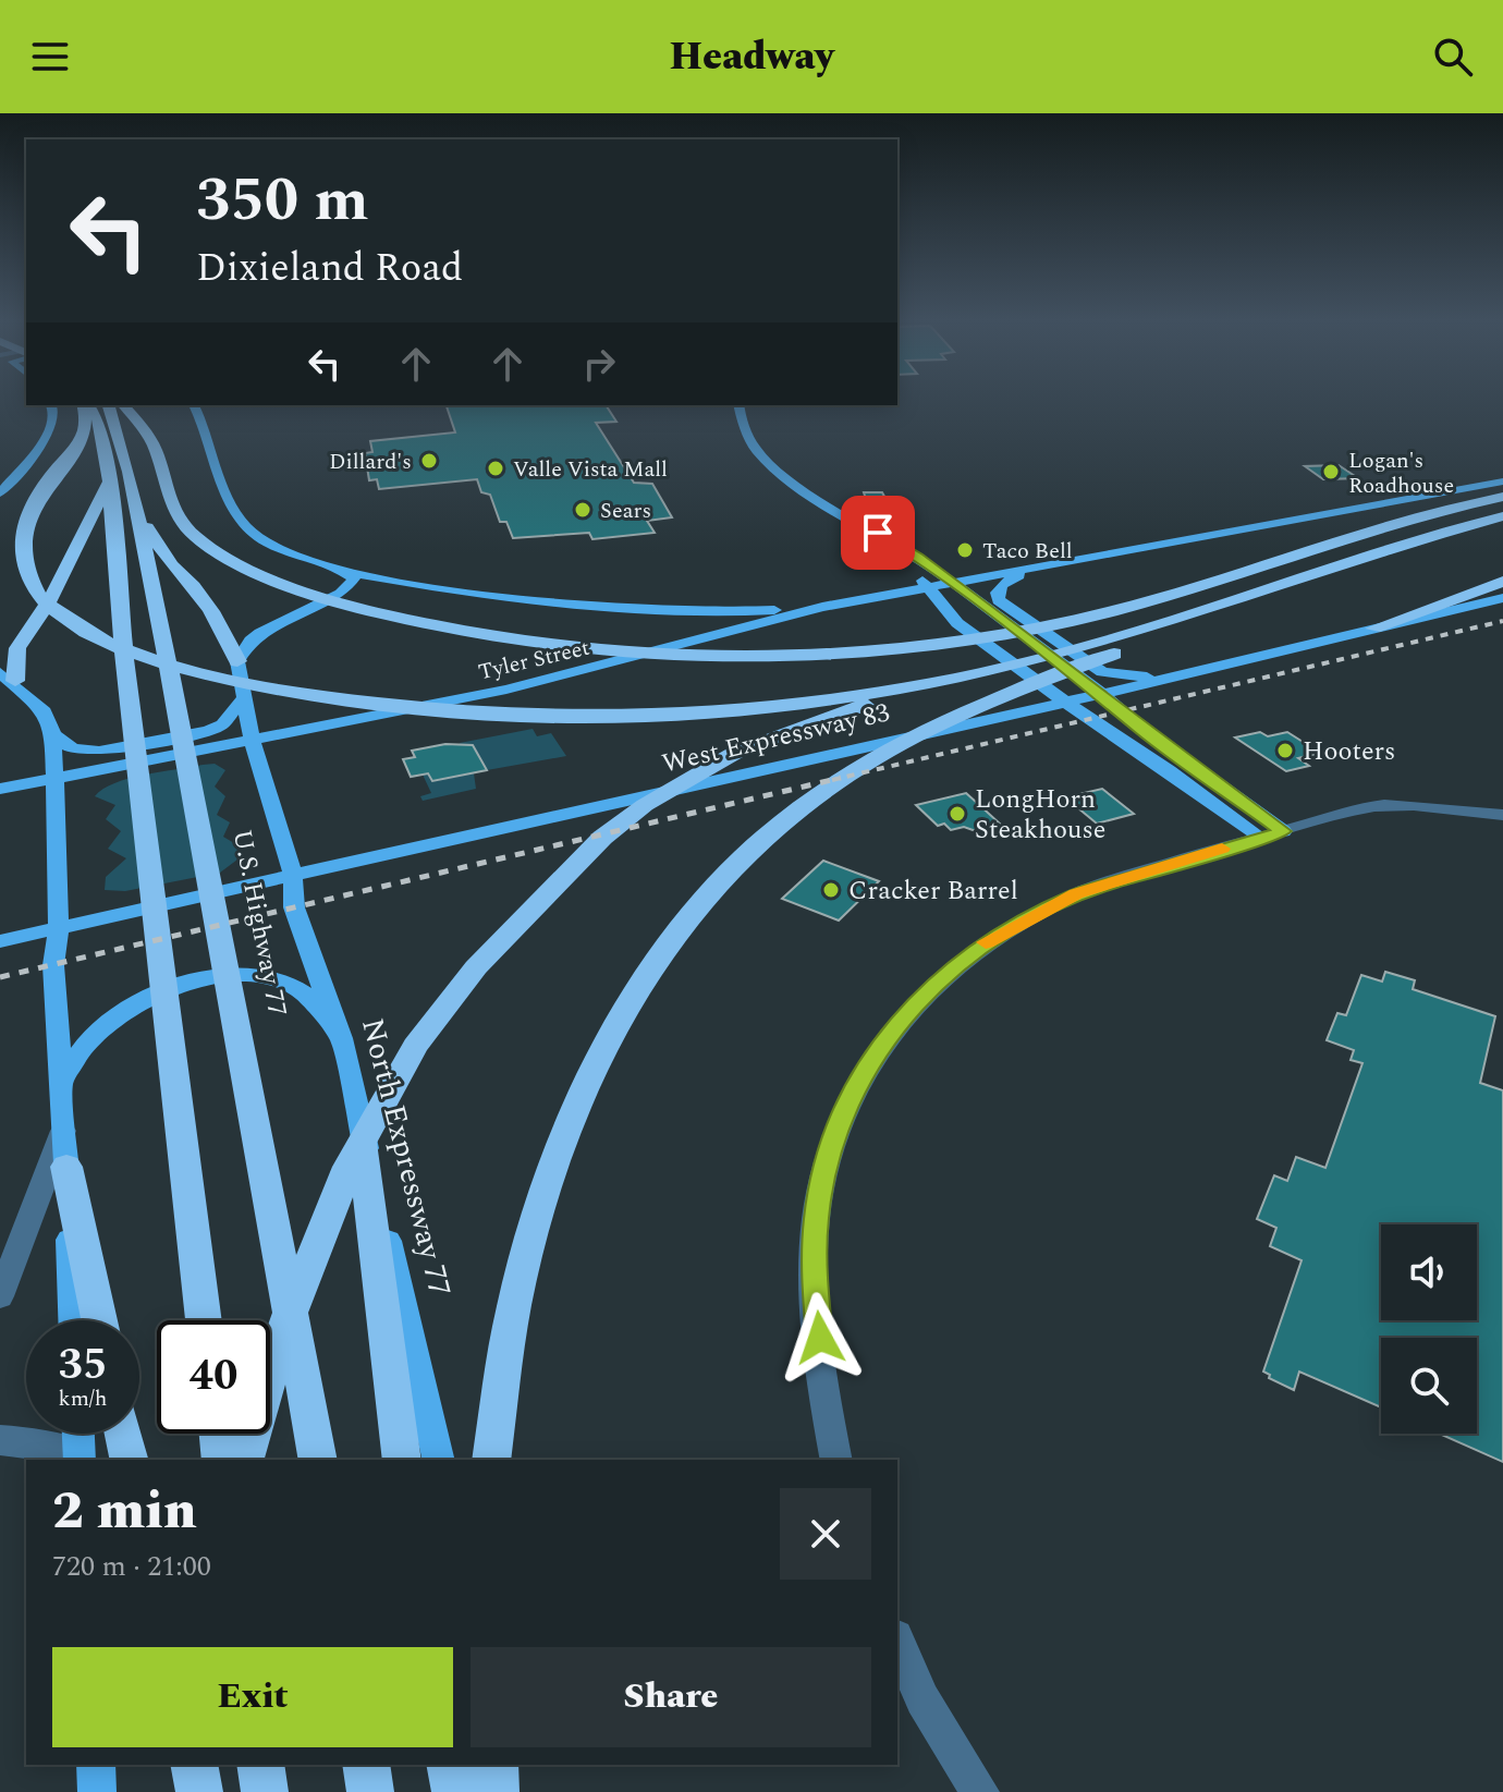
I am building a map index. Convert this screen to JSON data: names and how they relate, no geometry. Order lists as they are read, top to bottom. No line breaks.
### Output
{"streets":{"highway":["U.S. Highway 77"],"main road":["Tyler Street","West Expressway 83","North Expressway 77"]},"crossings":[["Tyler Street","North Expressway 77"],["West Expressway 83","North Expressway 77"]],"places":["Dillard's","Valle Vista Mall","Logan's Roadhouse","Sears","Taco Bell","Hooters","LongHorn Steakhouse","Cracker Barrel"],"page":{"header":"Headway","turn":["350 m","Dixieland Road"],"speed":"35 km/h","limit":"40","heading":["2 min","720 m · 21:00"],"buttons":["Exit","Share"]}}
